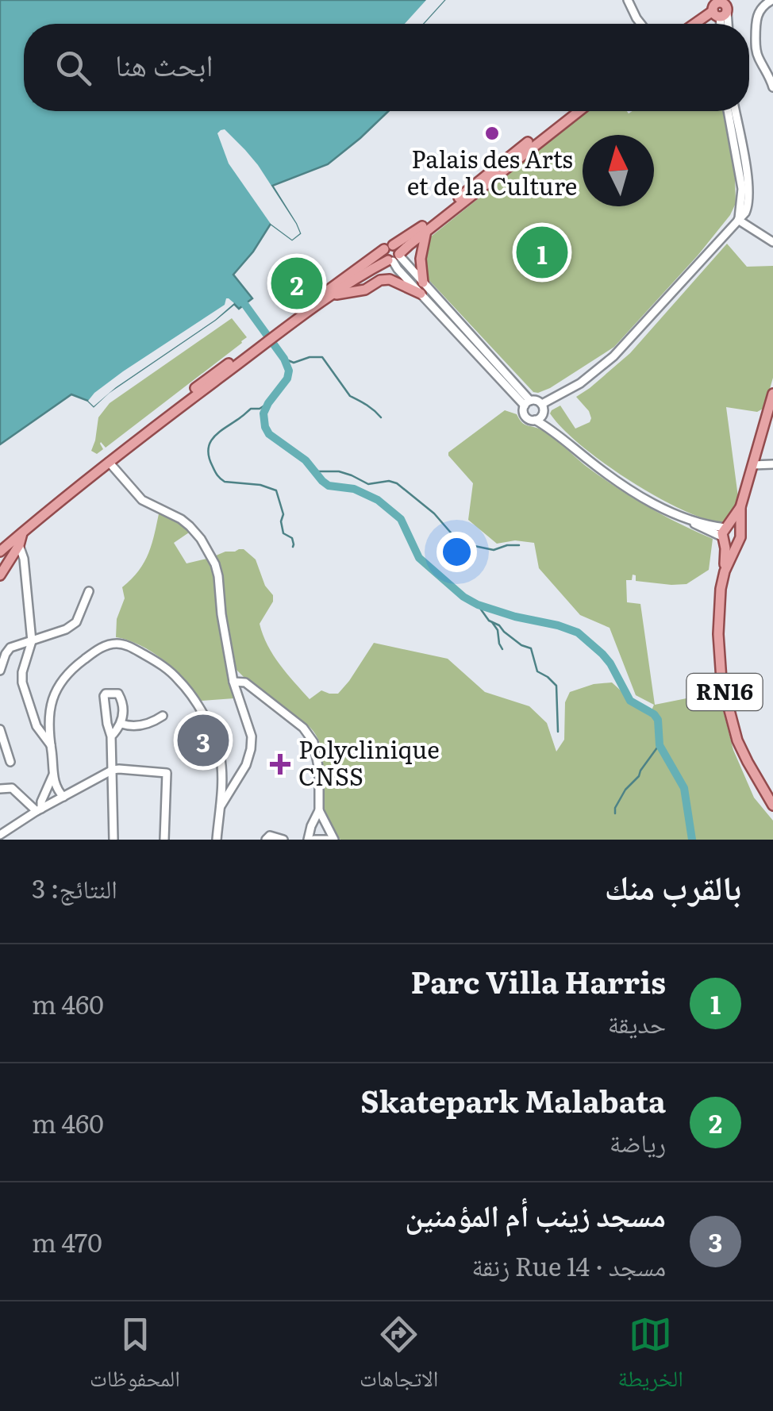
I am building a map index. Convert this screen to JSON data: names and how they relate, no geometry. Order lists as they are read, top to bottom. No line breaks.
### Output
{"streets":{"main road":["RN16"]},"places":{"other":["Palais des Arts et de la Culture"],"health":["Polyclinique CNSS"]},"north":"top","page":{"search":"ابحث هنا","pins":["1","2","3"],"heading":["بالقرب منك","النتائج: 3"],"list":[{"mark":"1","name":"Parc Villa Harris","note":"حديقة","value":"460 m"},{"mark":"2","name":"Skatepark Malabata","note":"رياضة","value":"460 m"},{"mark":"3","name":"مسجد زينب أم المؤمنين","note":"مسجد · Rue 14 زنقة","value":"470 m"}],"nav":["الخريطة","الاتجاهات","المحفوظات"]}}
